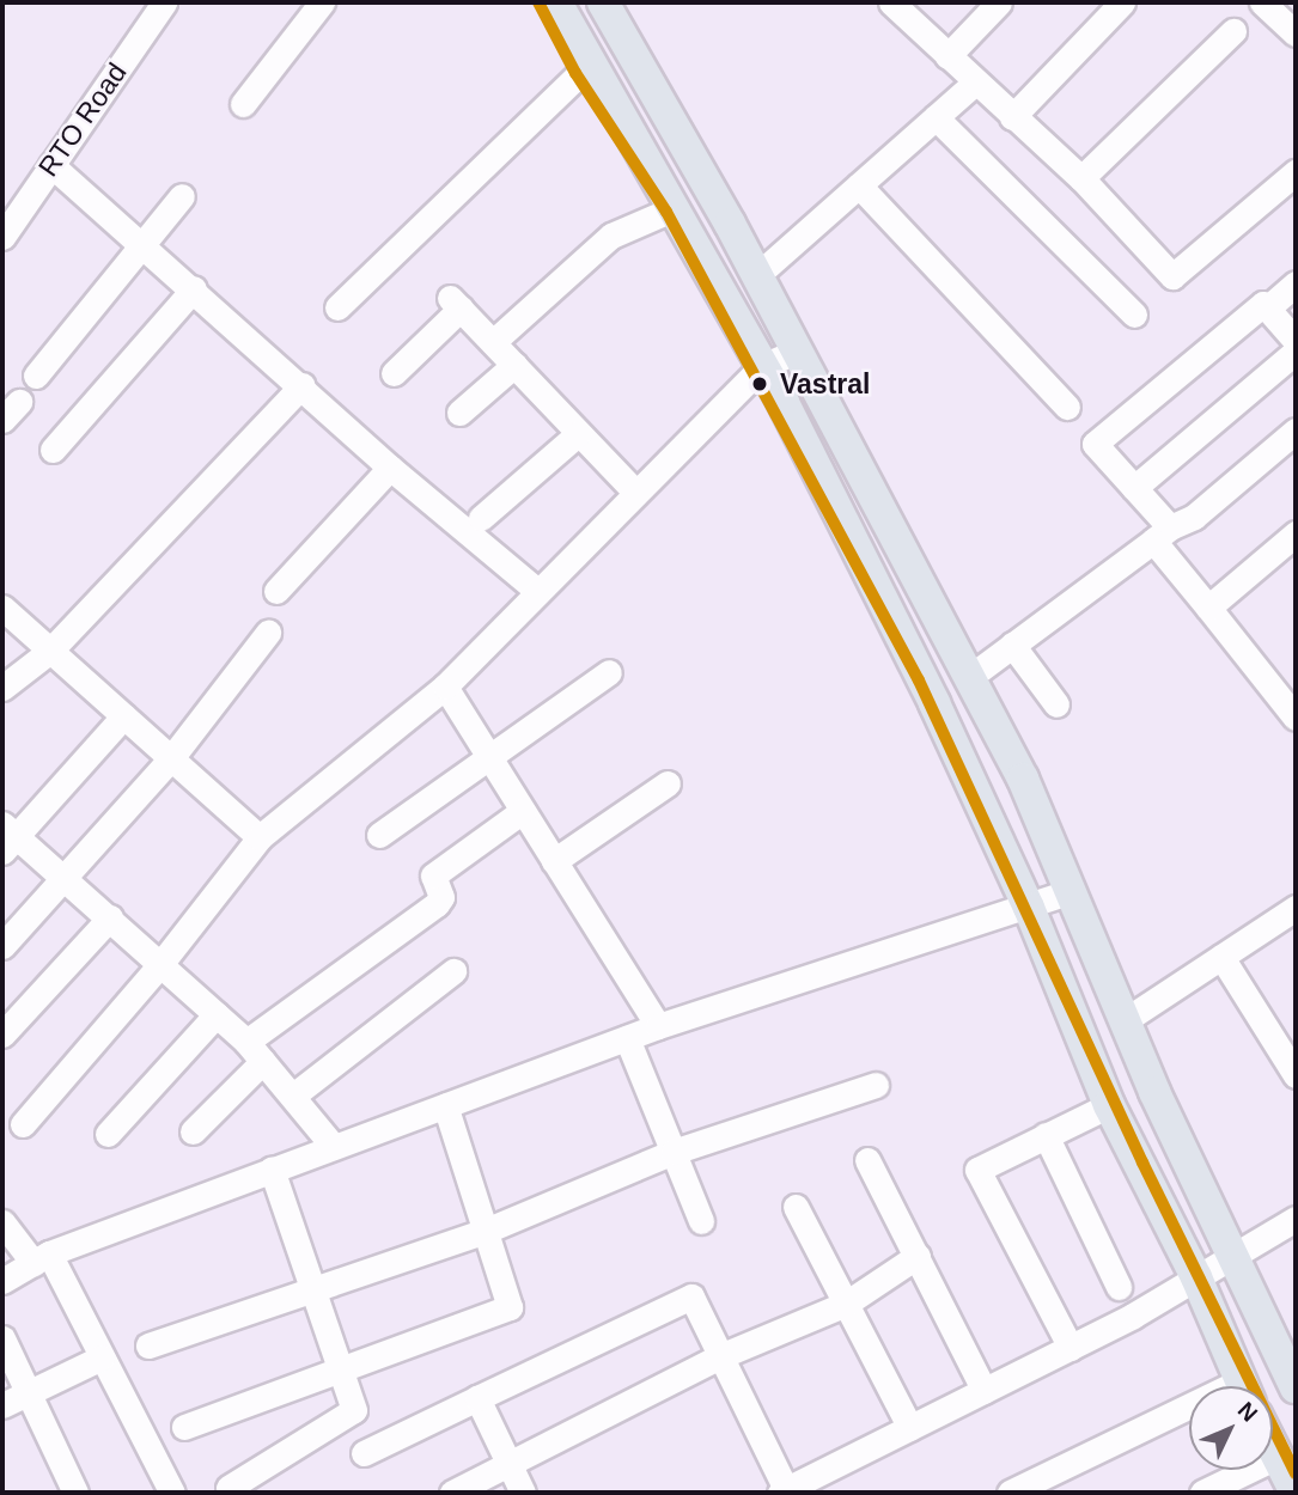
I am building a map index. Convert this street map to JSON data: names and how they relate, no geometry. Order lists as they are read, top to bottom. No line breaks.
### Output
{"streets":{"street":["RTO Road"]},"places":["Vastral"],"north":"top right"}
